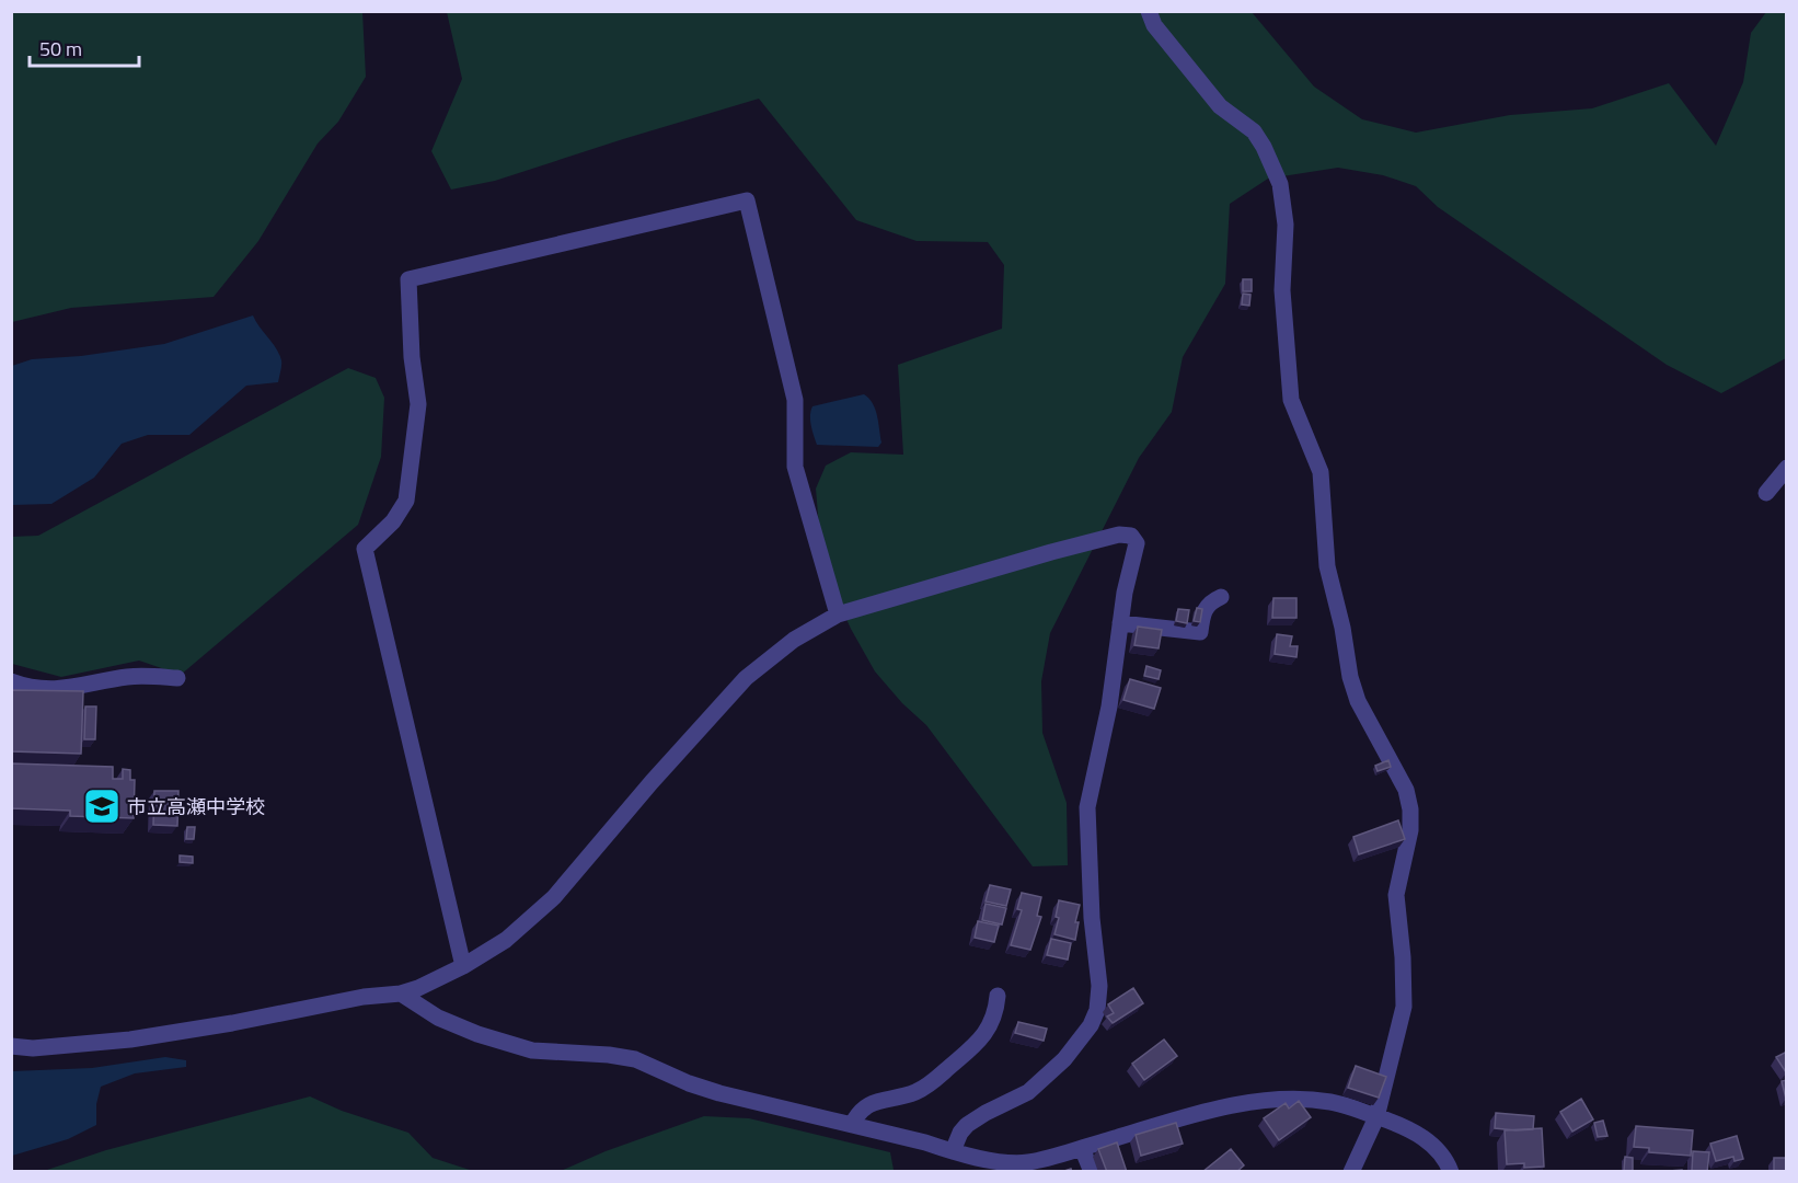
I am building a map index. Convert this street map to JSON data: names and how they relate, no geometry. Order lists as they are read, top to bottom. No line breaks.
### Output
{"places":{"school or university":["市立高瀬中学校"]},"scale_bar":"50 m"}
